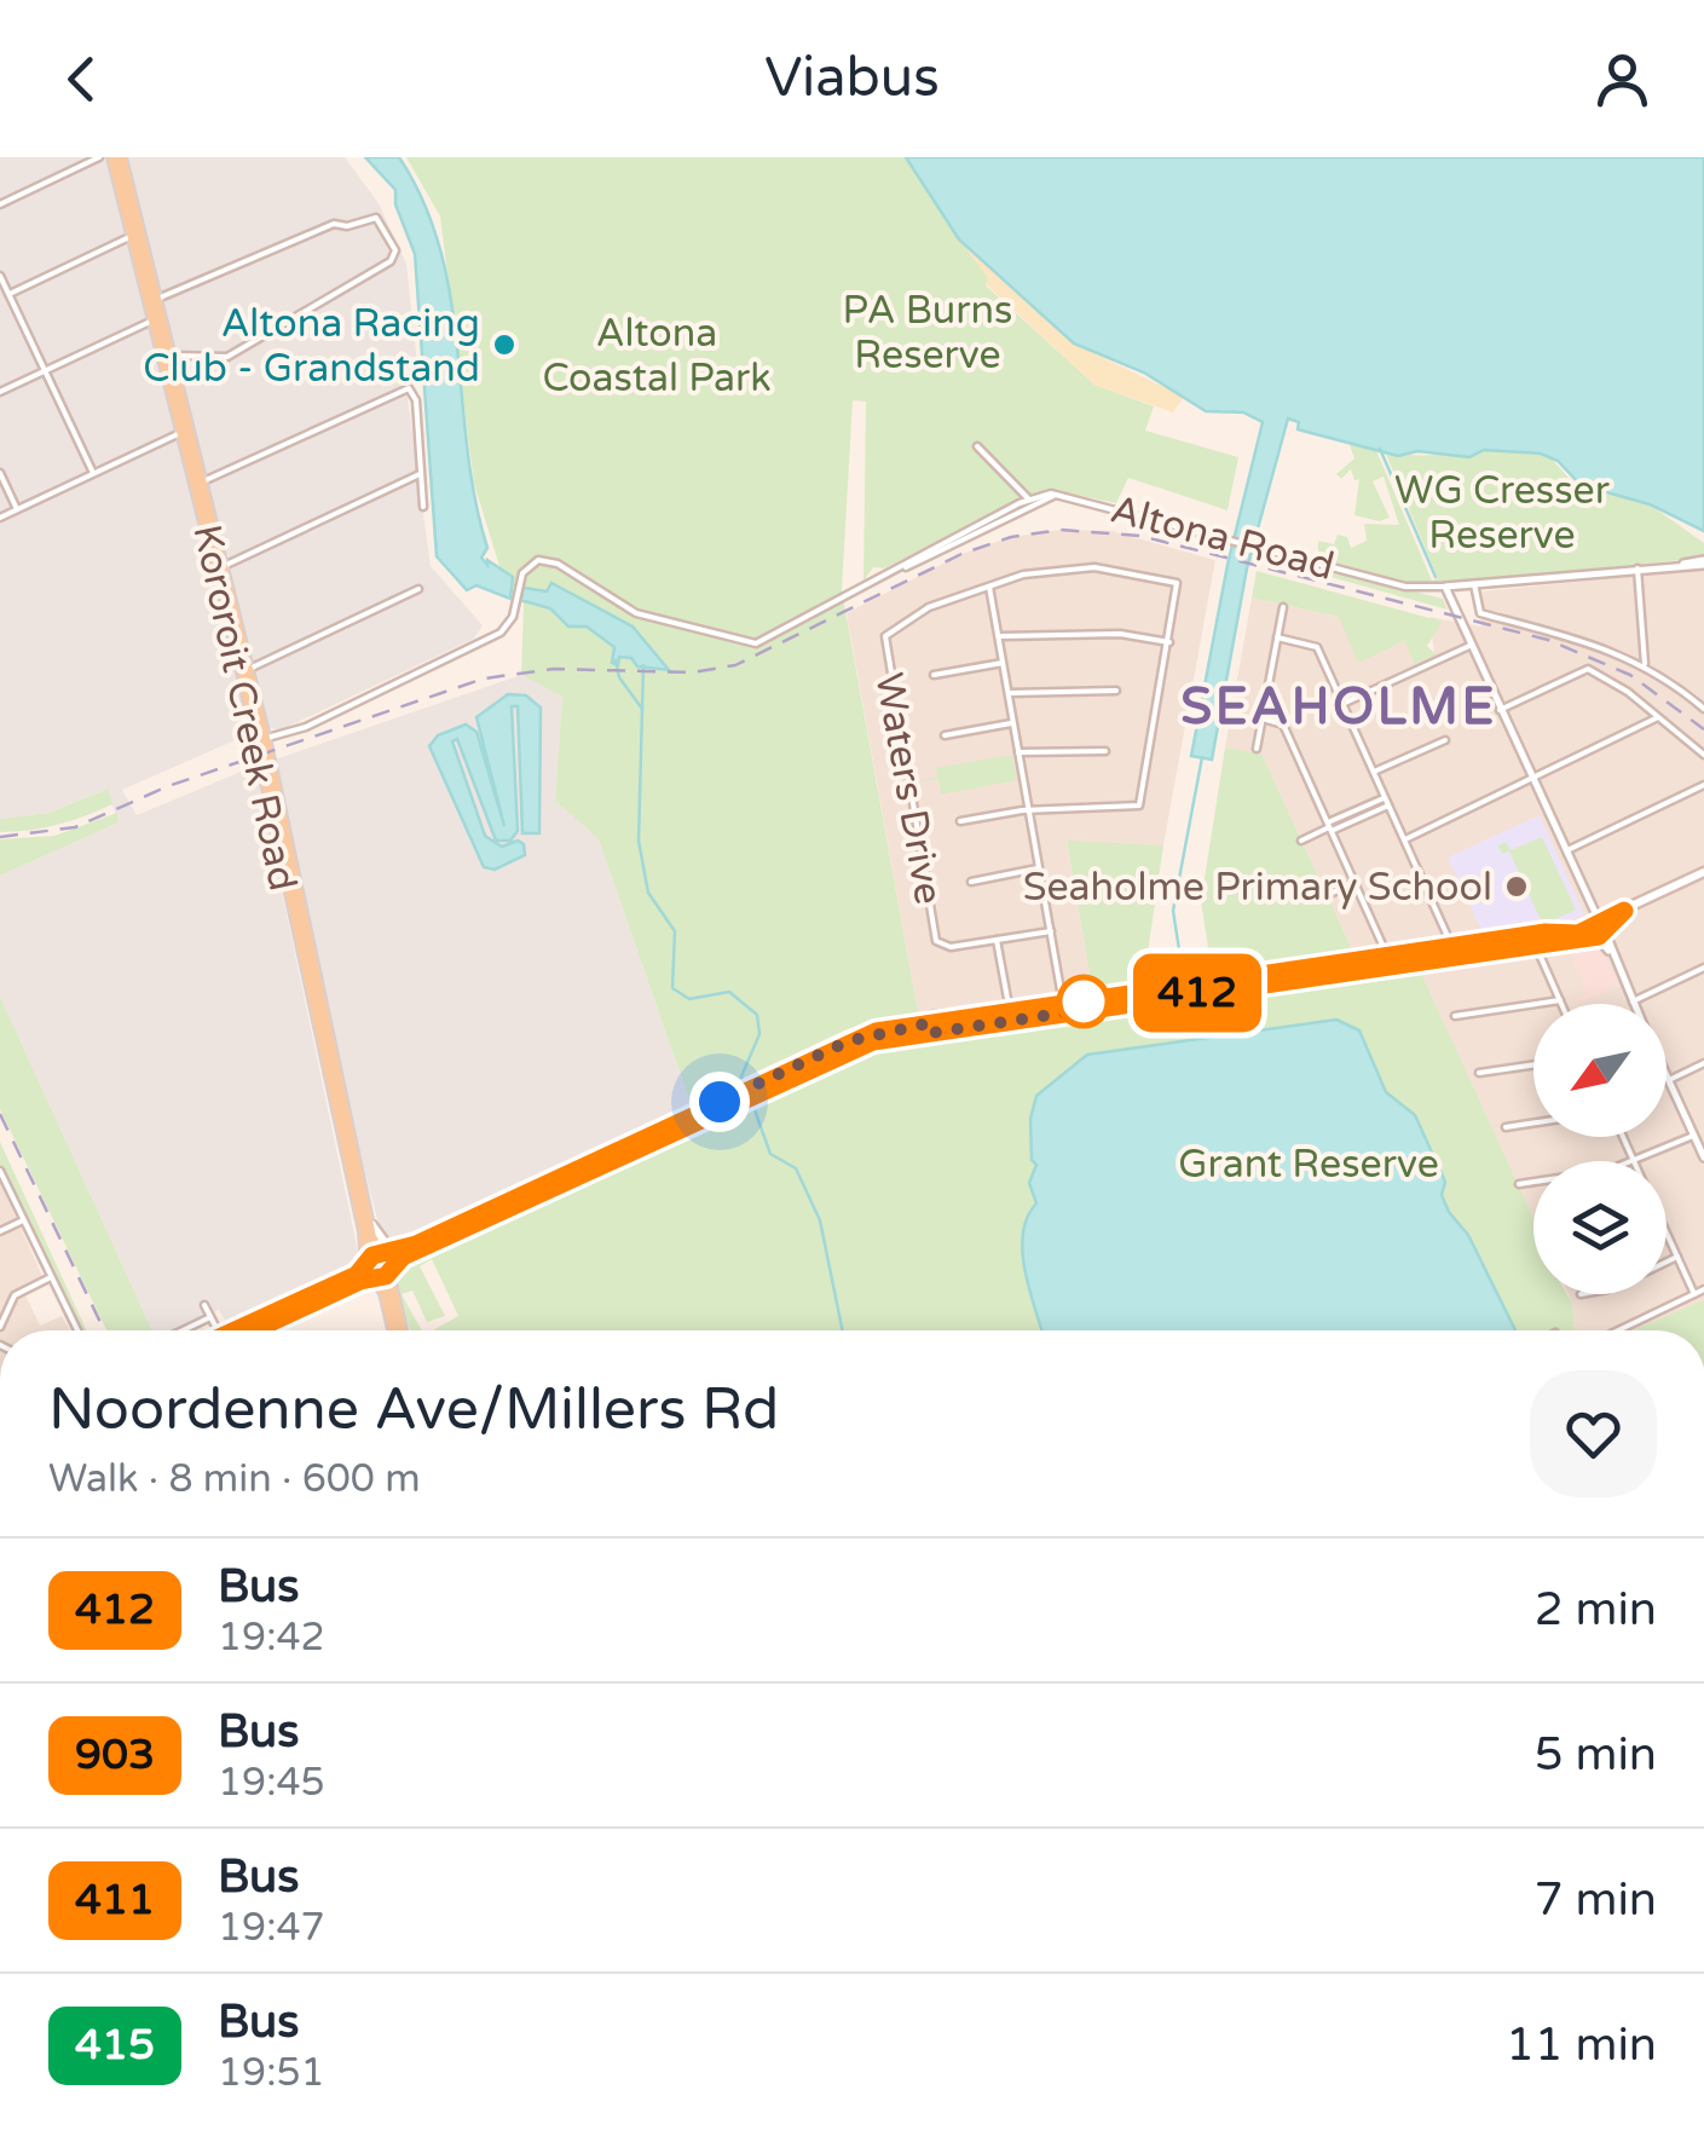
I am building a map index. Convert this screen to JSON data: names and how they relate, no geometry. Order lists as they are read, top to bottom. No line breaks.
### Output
{"streets":{"main road":["Kororoit Creek Road"],"street":["Altona Road","Waters Drive"]},"crossings":[["Altona Road","Kororoit Creek Road"]],"districts":["SEAHOLME"],"parks":["PA Burns Reserve","Altona Coastal Park","WG Cresser Reserve","Grant Reserve"],"places":["Altona Racing Club - Grandstand","Seaholme Primary School"],"lines":["bus line 412"],"north":"bottom left","page":{"header":"Viabus","on_map":"412","heading":["Noordenne Ave/Millers Rd","Walk · 8 min · 600 m"],"list":[{"mark":"412","name":"Bus","note":"19:42","value":"2 min"},{"mark":"903","name":"Bus","note":"19:45","value":"5 min"},{"mark":"411","name":"Bus","note":"19:47","value":"7 min"},{"mark":"415","name":"Bus","note":"19:51","value":"11 min"}]}}
